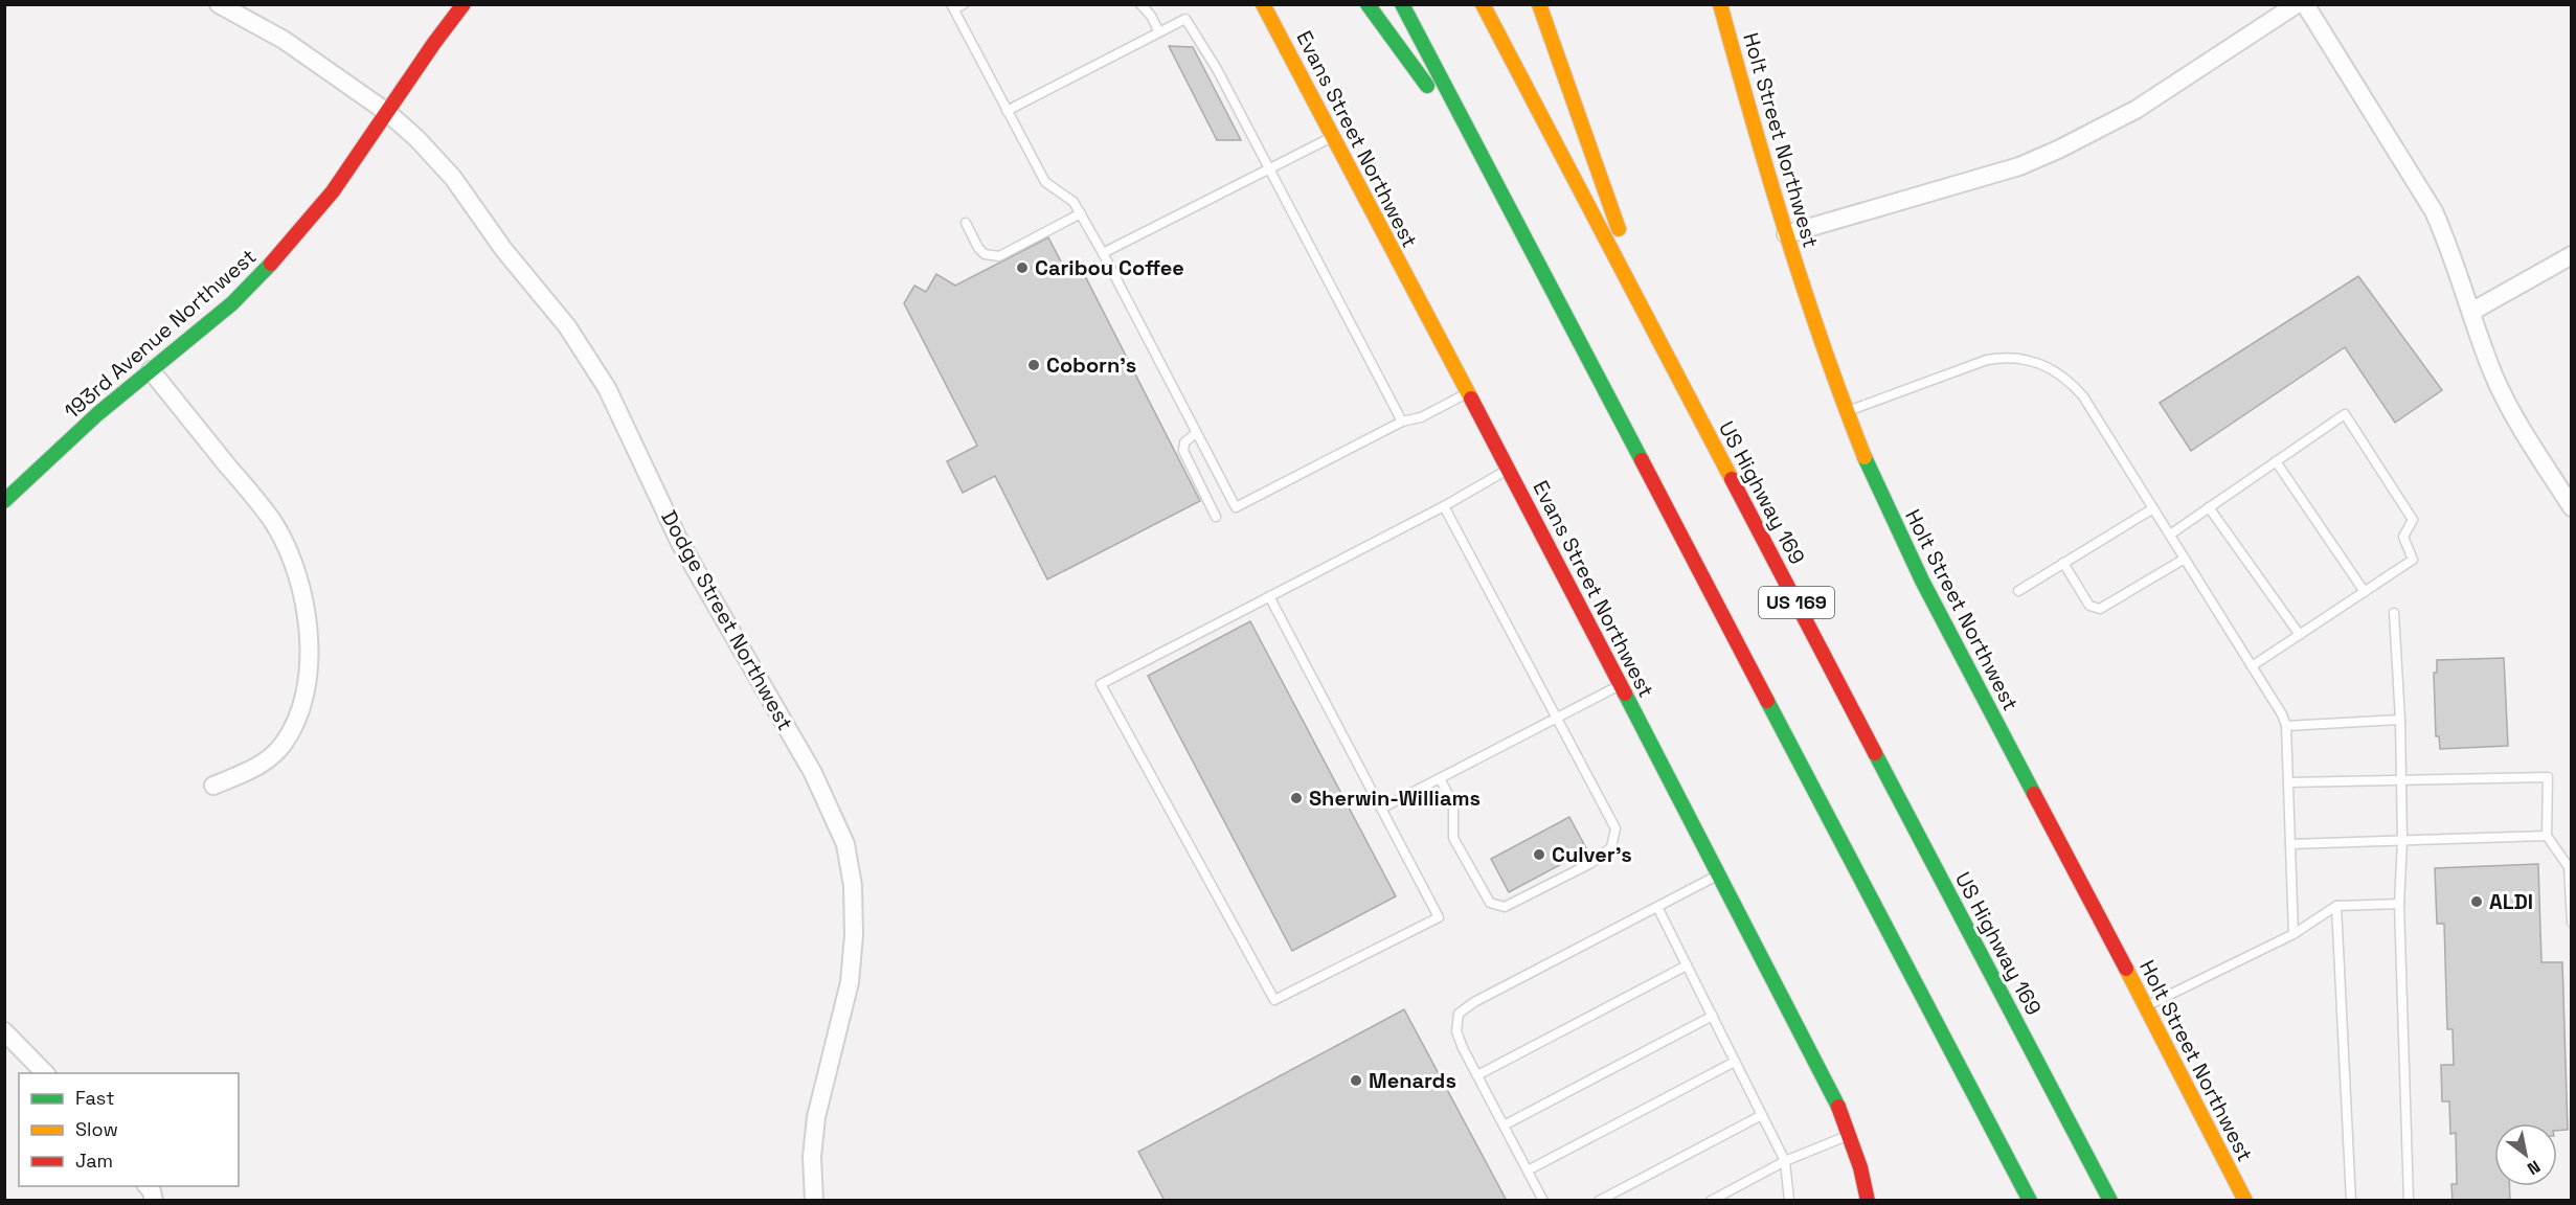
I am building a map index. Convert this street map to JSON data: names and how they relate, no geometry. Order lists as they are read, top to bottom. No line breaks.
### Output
{"streets":{"main road":["Evans Street Northwest","Holt Street Northwest","193rd Avenue Northwest","US Highway 169","US 169"],"street":["Dodge Street Northwest"]},"crossings":[["193rd Avenue Northwest","Dodge Street Northwest"]],"places":["Caribou Coffee","Coborn's","Sherwin-Williams","Culver's","ALDI","Menards"],"legend":["Fast","Slow","Jam"],"north":"bottom right"}
